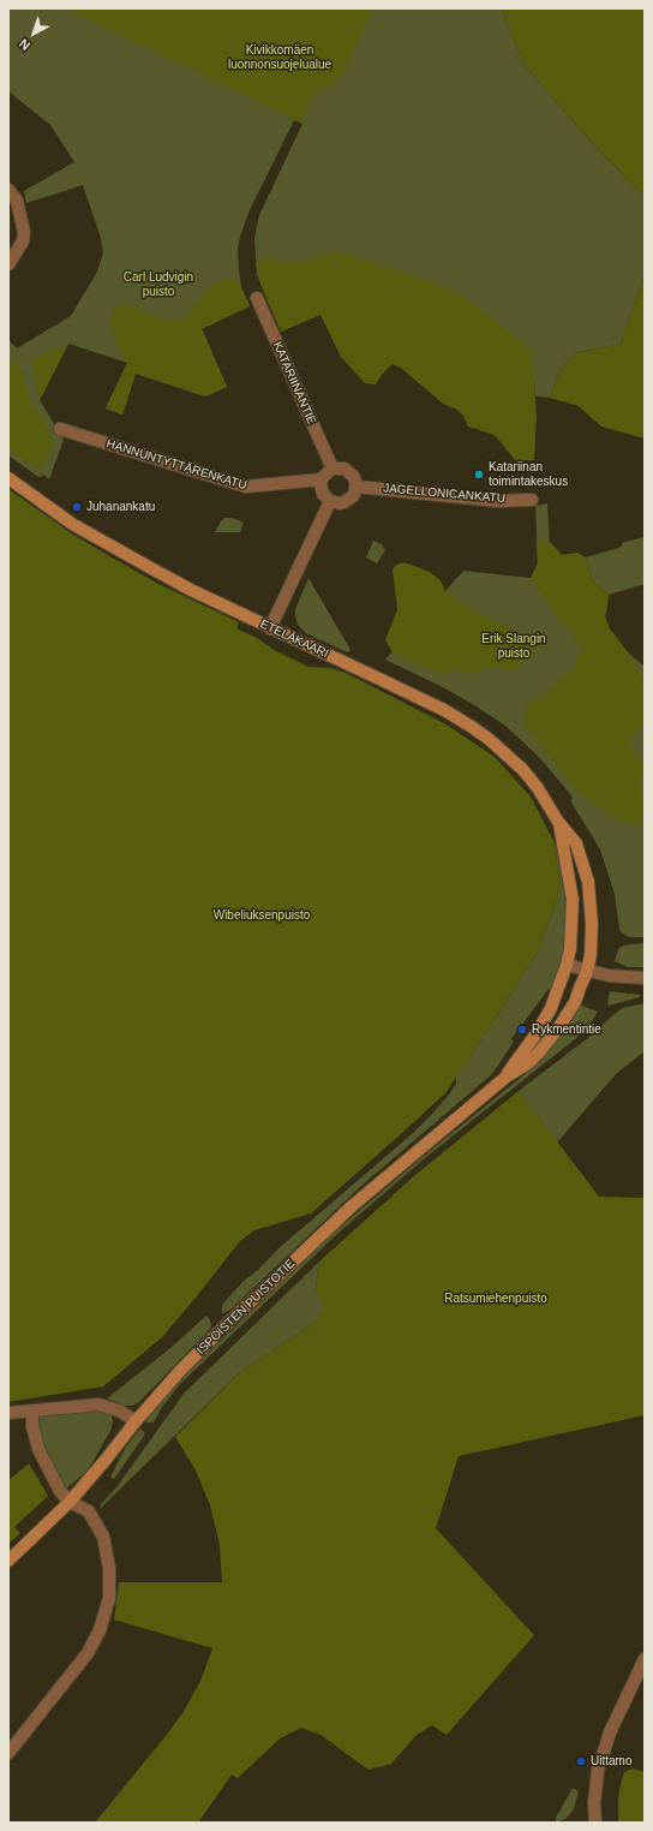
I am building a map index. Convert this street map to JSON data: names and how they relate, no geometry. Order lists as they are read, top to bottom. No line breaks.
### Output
{"streets":{"main road":["ETELÄKAARI","ISPOISTEN PUISTOTIE"],"street":["KATARIINANTIE","HANNUNTYTTÄRENKATU","JAGELLONICANKATU"]},"crossings":[["KATARIINANTIE","HANNUNTYTTÄRENKATU"],["KATARIINANTIE","JAGELLONICANKATU"],["HANNUNTYTTÄRENKATU","JAGELLONICANKATU"],["ETELÄKAARI","ISPOISTEN PUISTOTIE"]],"parks":["Kivikkomäen luonnonsuojelualue","Carl Ludvigin puisto","Erik Slangin puisto","Wibeliuksenpuisto","Ratsumiehenpuisto"],"places":["Katariinan toimintakeskus","Juhanankatu","Rykmentintie","Uittamo"],"north":"bottom left"}
